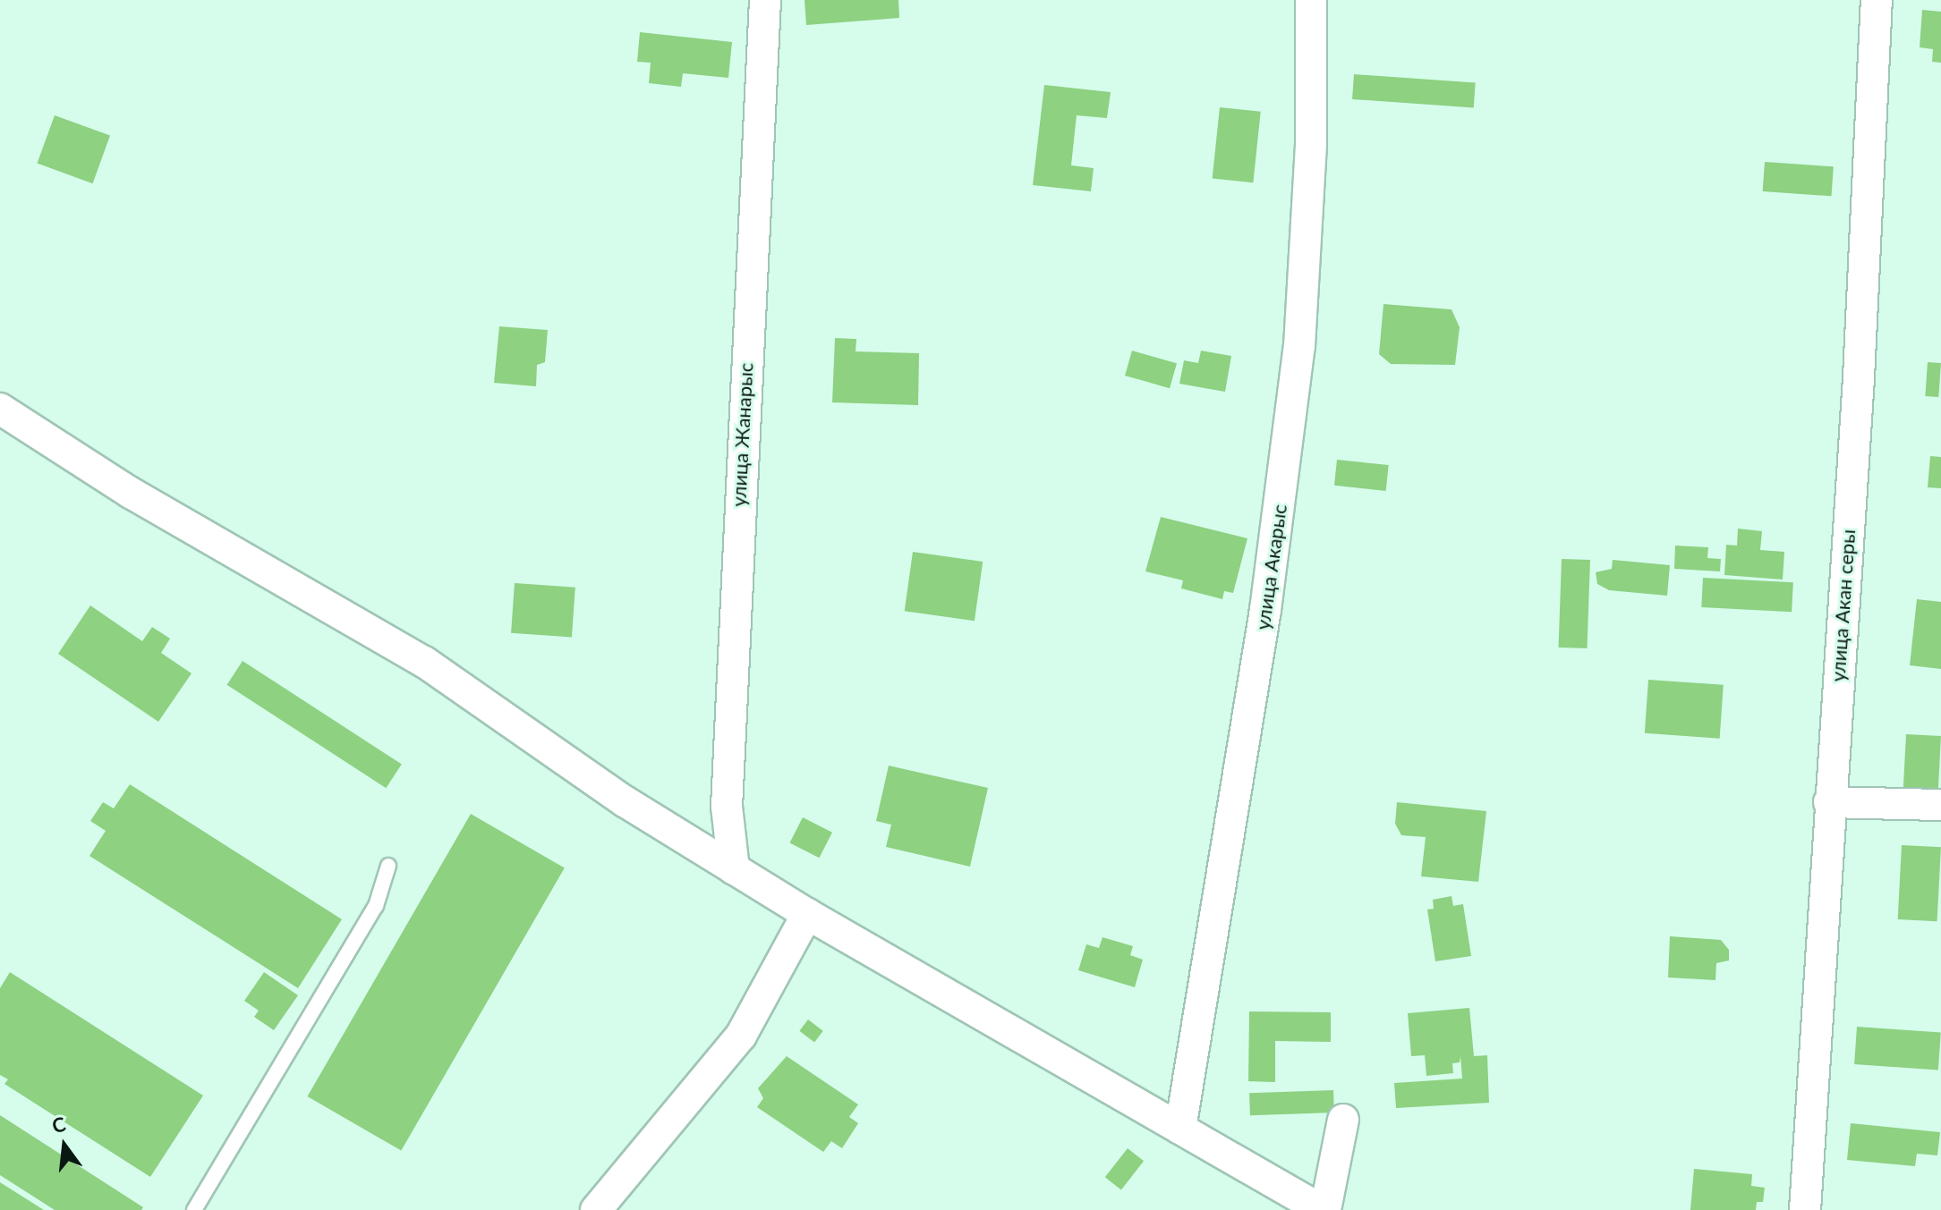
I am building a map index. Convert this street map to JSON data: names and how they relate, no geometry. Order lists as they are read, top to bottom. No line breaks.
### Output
{"streets":{"street":["улица Жанарыс","улица Акарыс","улица Акан серы"]},"north":"top"}
